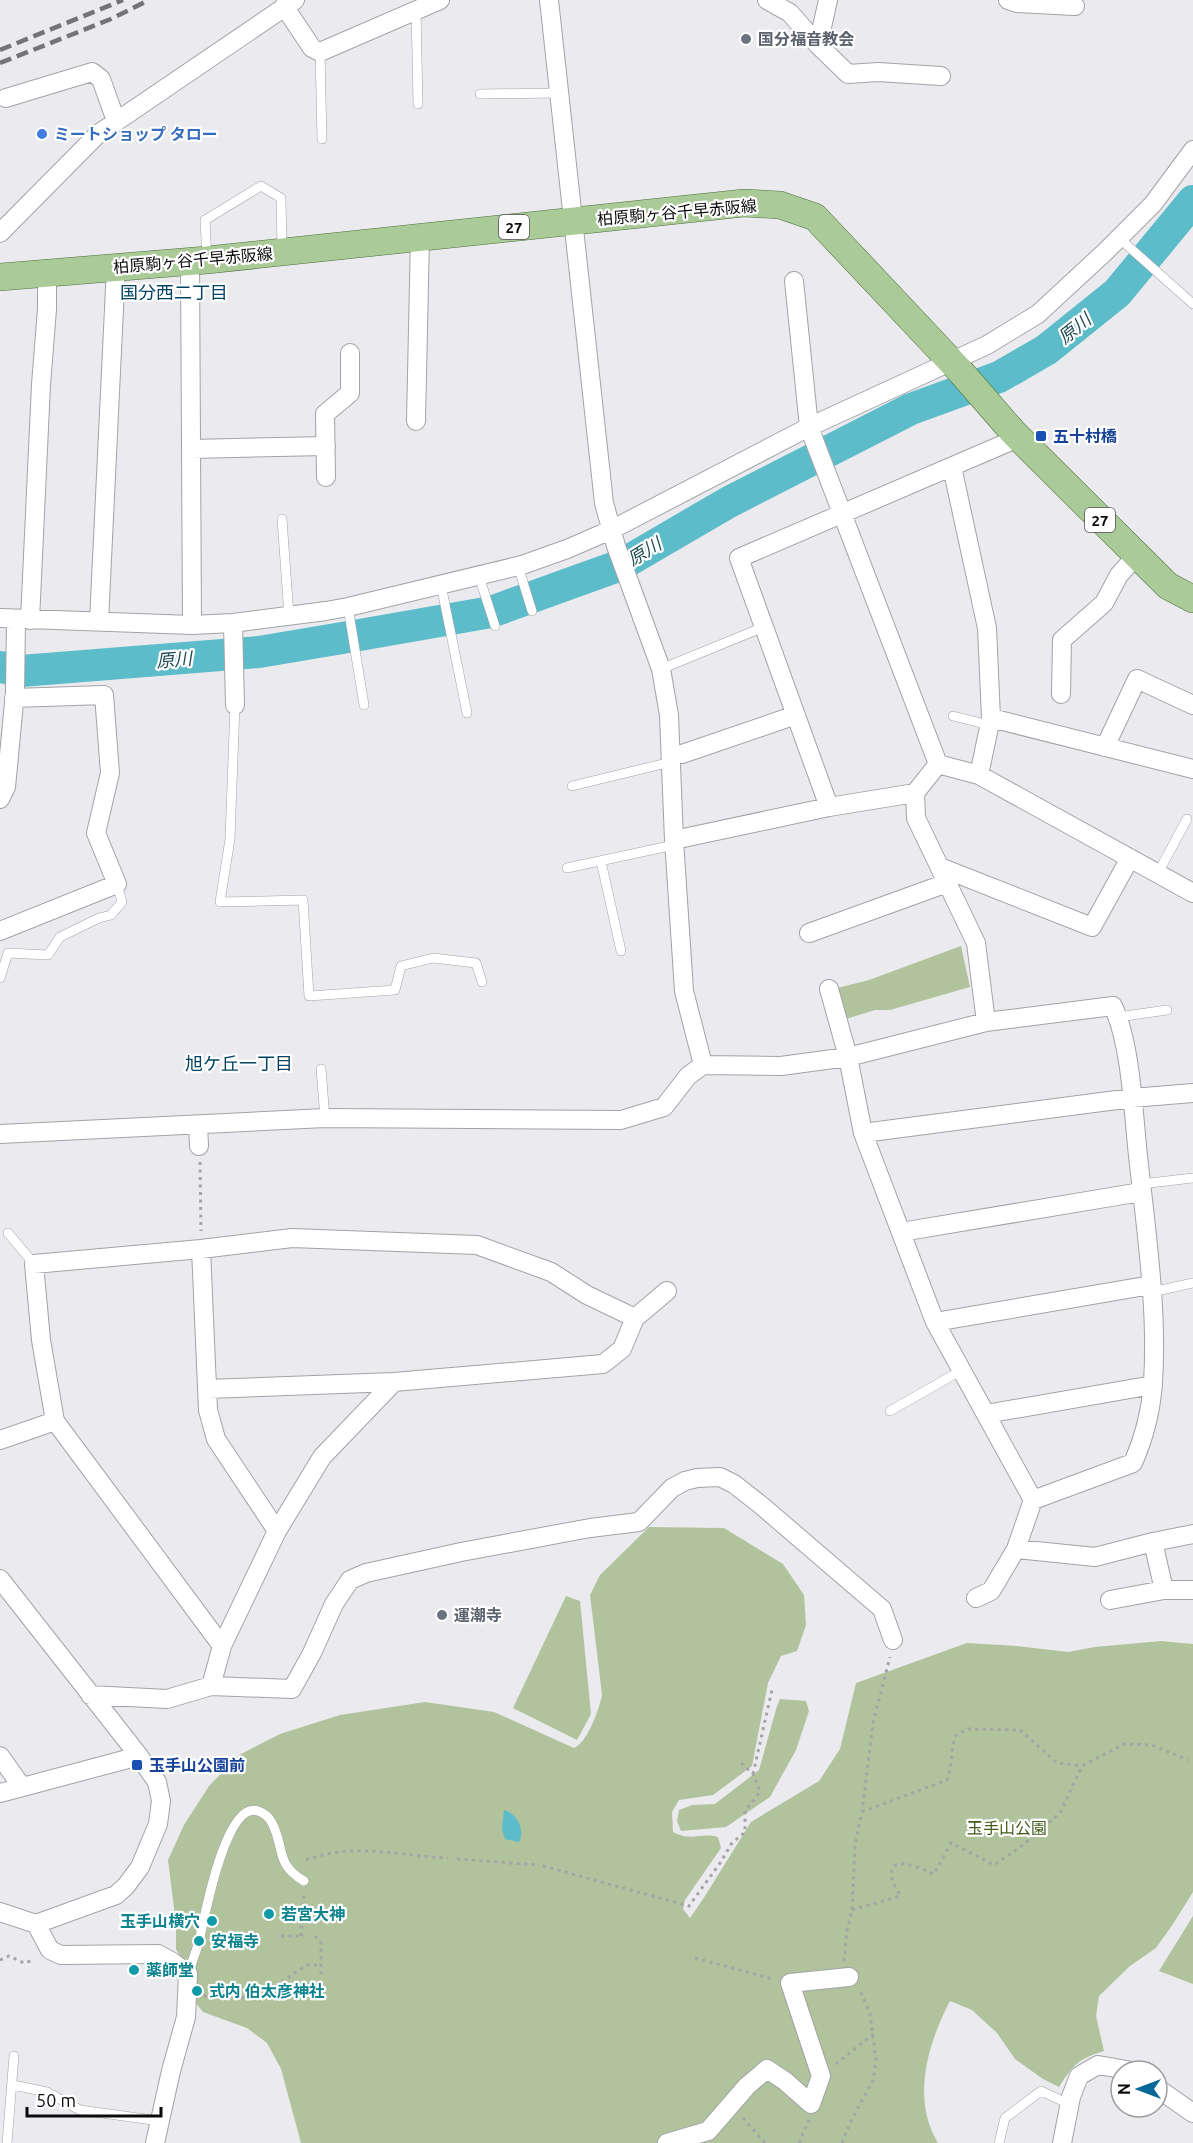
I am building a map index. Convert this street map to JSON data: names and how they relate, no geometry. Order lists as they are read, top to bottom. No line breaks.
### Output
{"streets":{"main road":["柏原駒ヶ谷千早赤阪線","27"]},"districts":["国分西二丁目","旭ケ丘一丁目"],"water":["原川"],"parks":["玉手山公園"],"places":{"other":["国分福音教会","ミートショップ タロー","運潮寺","若宮大神","玉手山横穴","安福寺","薬師堂","式内 伯太彦神社"],"transit":["五十村橋","玉手山公園前"]},"scale_bar":"50 m","north":"left"}
